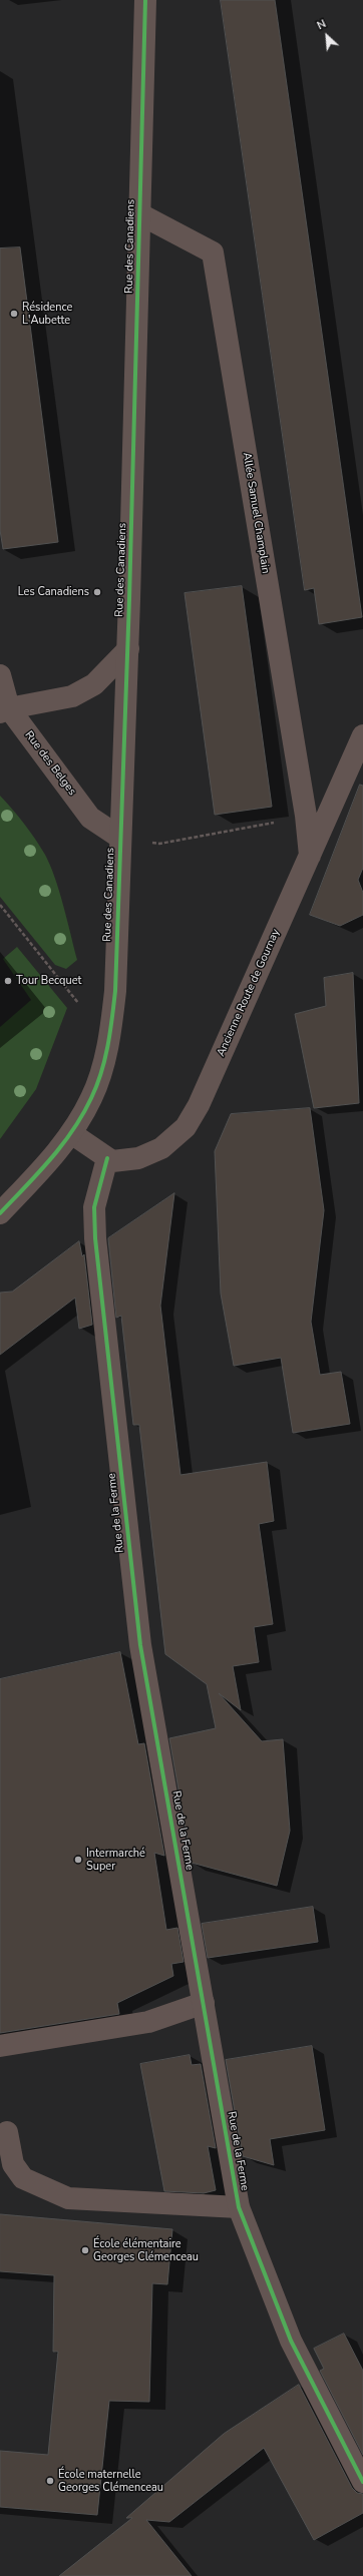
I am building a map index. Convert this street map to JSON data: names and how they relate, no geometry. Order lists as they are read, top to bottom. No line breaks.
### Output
{"streets":{"street":["Rue des Canadiens","Allée Samuel Champlain","Rue des Belges","Ancienne Route de Gournay","Rue de la Ferme"]},"crossings":[["Rue des Canadiens","Allée Samuel Champlain"],["Rue des Canadiens","Rue des Belges"],["Allée Samuel Champlain","Ancienne Route de Gournay"],["Ancienne Route de Gournay","Rue de la Ferme"]],"places":["Résidence L'Aubette","Les Canadiens","Tour Becquet","Intermarché Super","École élémentaire Georges Clémenceau","École maternelle Georges Clémenceau"],"north":"top left"}
